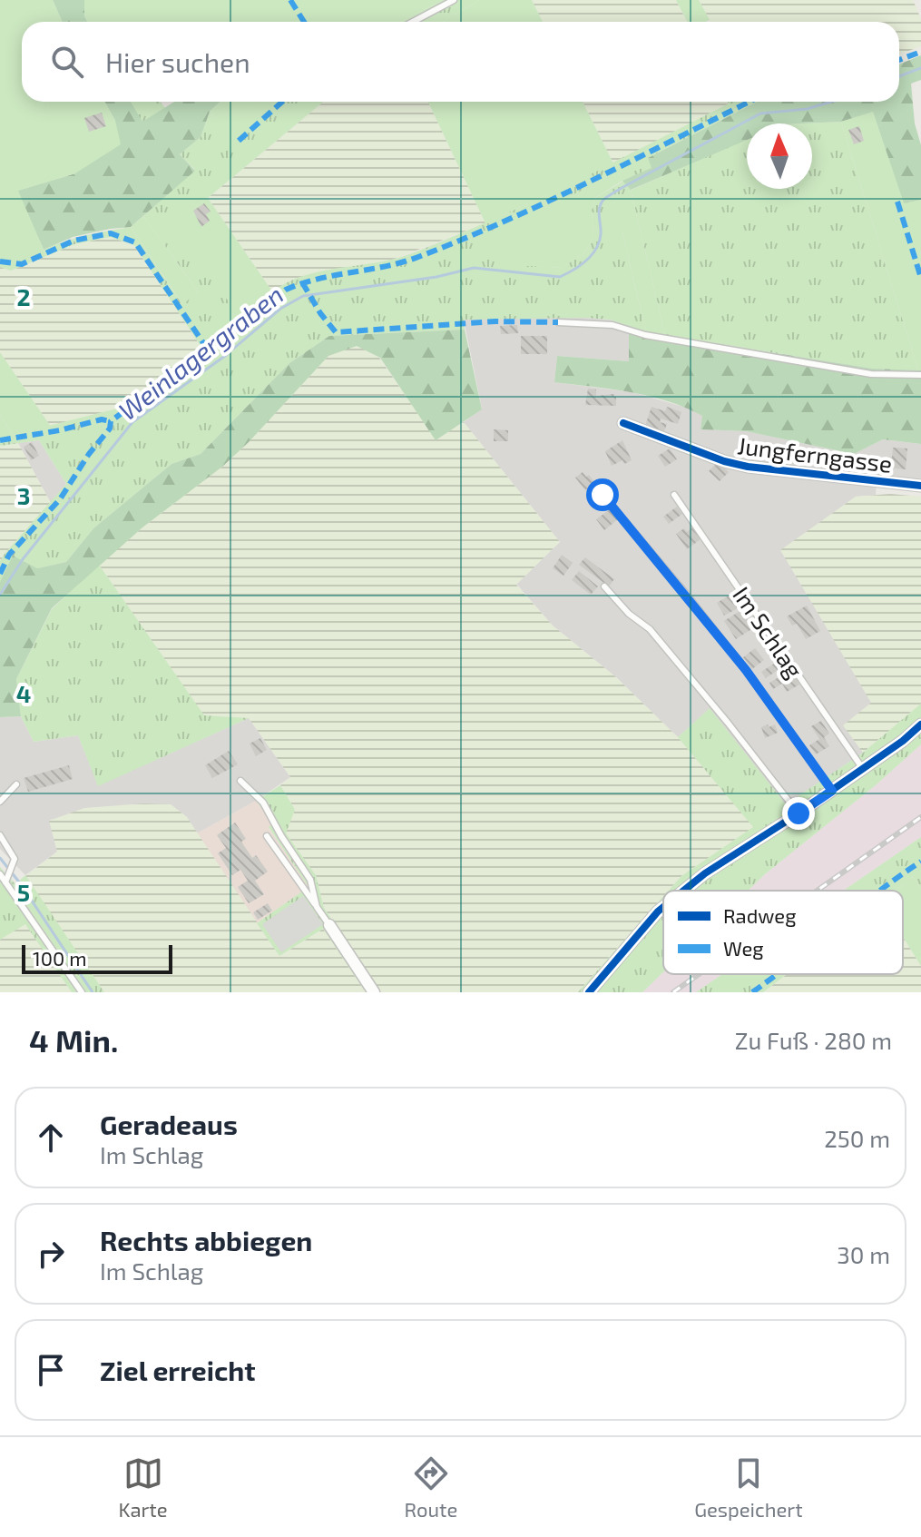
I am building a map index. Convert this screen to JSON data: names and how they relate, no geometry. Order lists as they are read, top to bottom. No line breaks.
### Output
{"streets":{"street":["Jungferngasse"],"lane":["Im Schlag"]},"water":["Weinlagergraben"],"legend":["Radweg","Weg"],"scale_bar":"100 m","north":"top","page":{"search":"Hier suchen","scale":"100 m","heading":["4 Min.","Zu Fuß · 280 m"],"list":[["Geradeaus","Im Schlag","250 m"],["Rechts abbiegen","Im Schlag","30 m"],"Ziel erreicht"],"nav":["Karte","Route","Gespeichert"]},"grid":{"rows":["2","3","4","5"]}}
